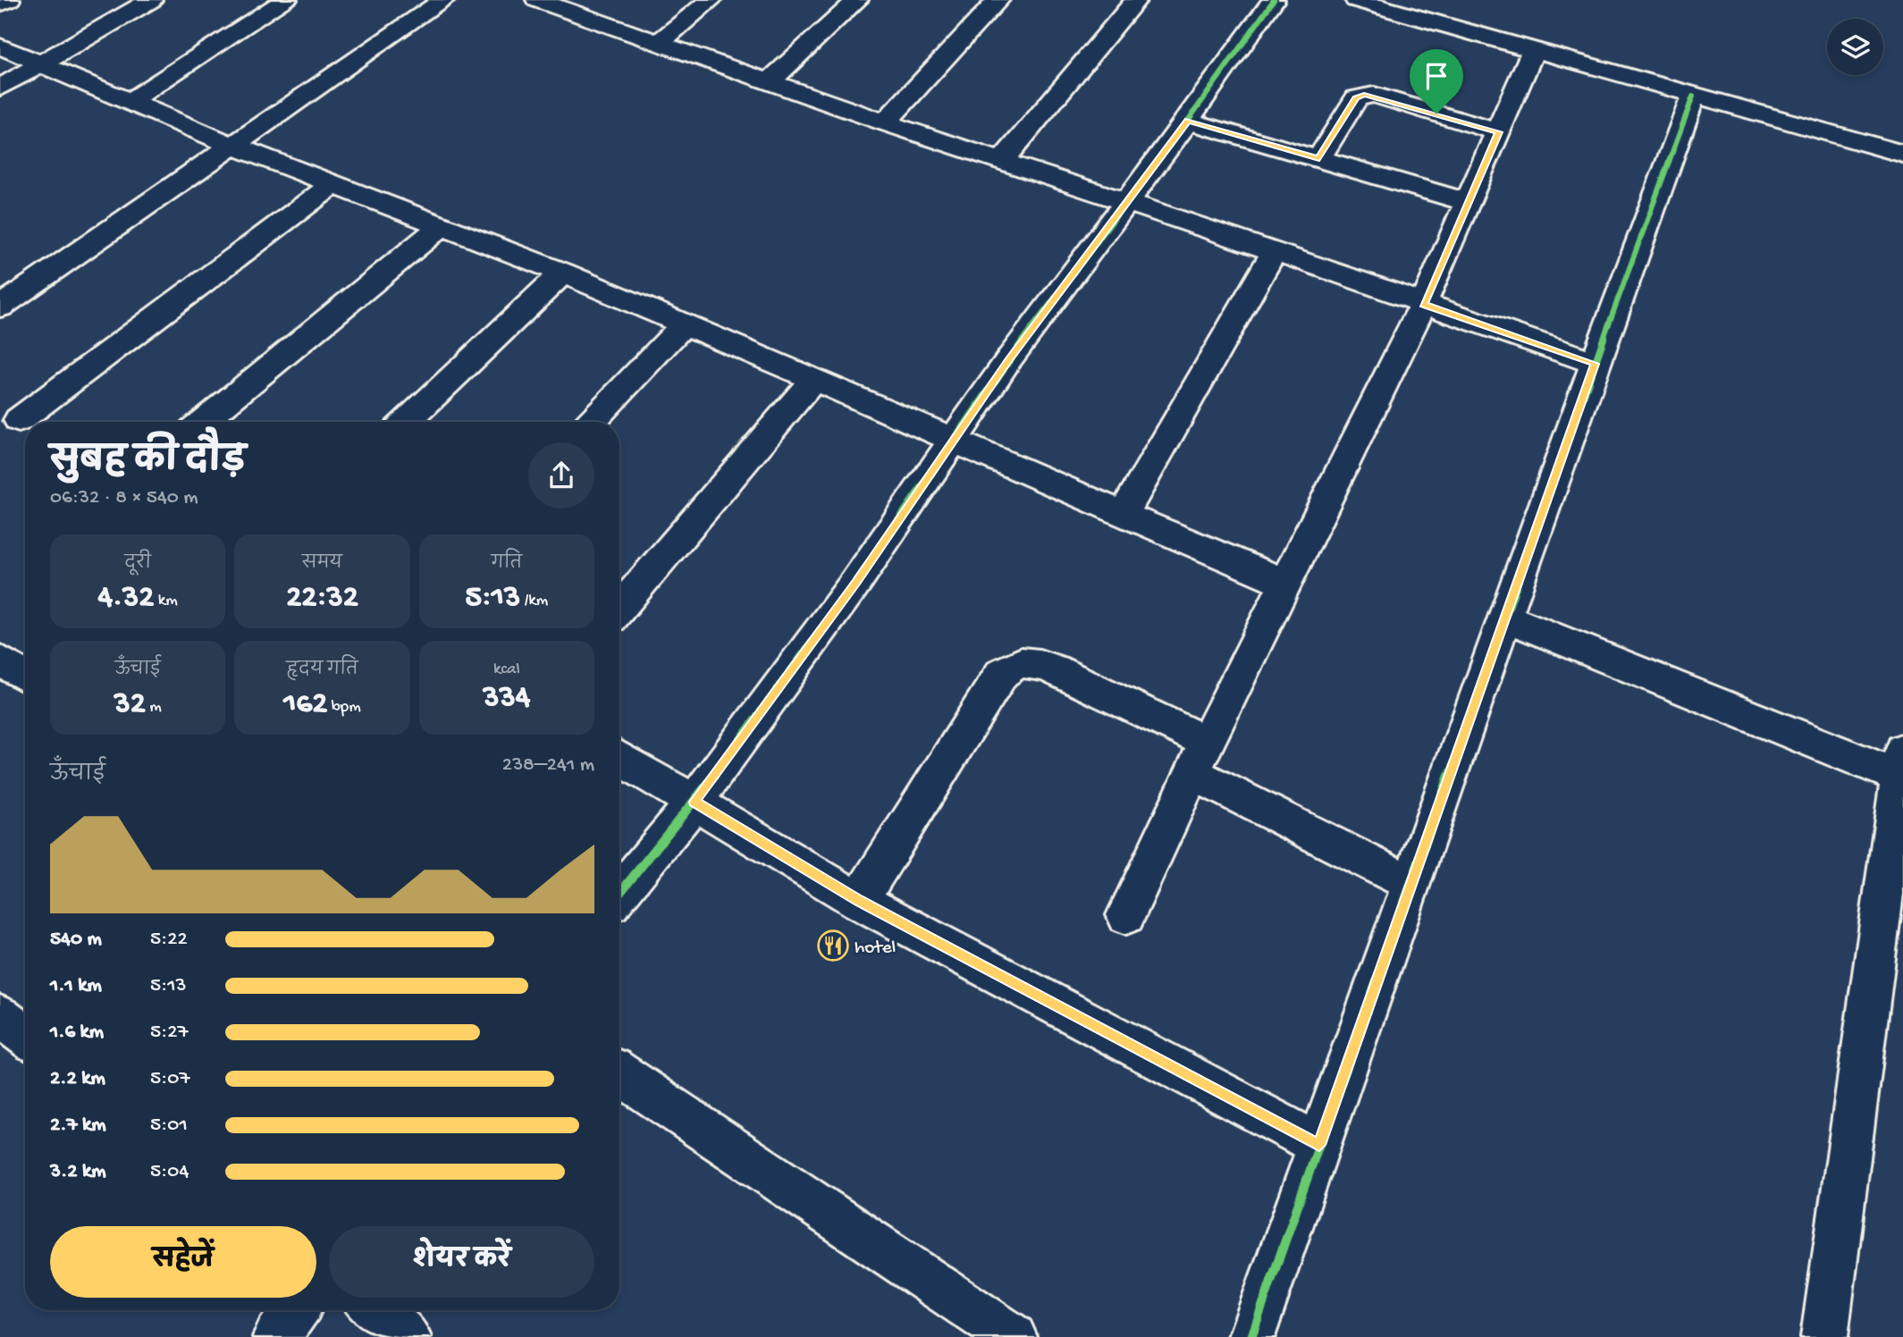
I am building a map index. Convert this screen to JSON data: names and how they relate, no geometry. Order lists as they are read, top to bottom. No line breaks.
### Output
{"places":{"restaurant":["hotel"]},"page":{"heading":["सुबह की दौड़","06:32 · 8 × 540 m"],"stats":[["दूरी","4.32 km"],["समय","22:32"],["गति","5:13 /km"],["ऊँचाई","32 m"],["हृदय गति","162 bpm"],["kcal","334"]],"chart":["ऊँचाई","238–241 m"],"list":[{"name":"540 m","note":"5:22"},{"name":"1.1 km","note":"5:13"},{"name":"1.6 km","note":"5:27"},{"name":"2.2 km","note":"5:07"},{"name":"2.7 km","note":"5:01"},{"name":"3.2 km","note":"5:04"}],"buttons":["सहेजें","शेयर करें"]}}
